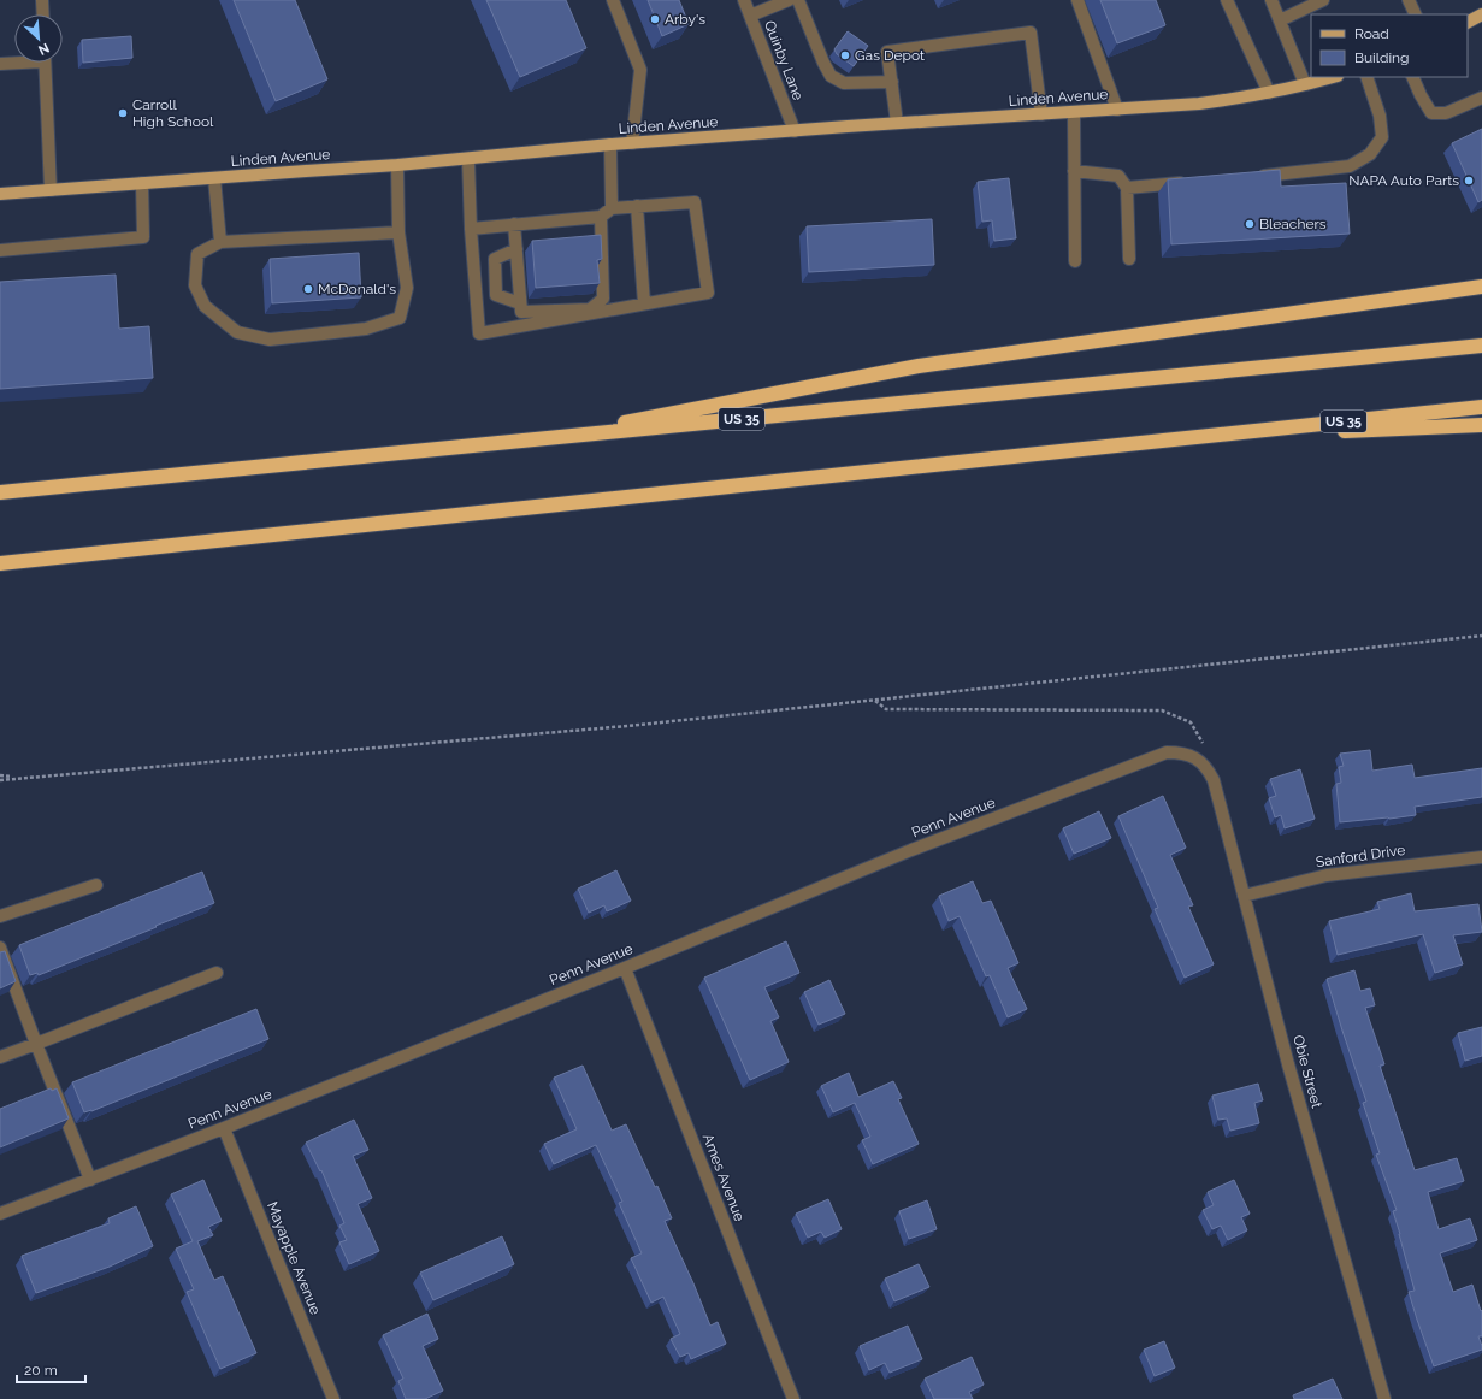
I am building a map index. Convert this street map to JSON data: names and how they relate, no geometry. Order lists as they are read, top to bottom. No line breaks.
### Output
{"streets":{"highway":["US 35"],"main road":["Linden Avenue"],"street":["Quinby Lane","Penn Avenue","Sanford Drive","Obie Street","Ames Avenue","Mayapple Avenue"]},"crossings":[["Quinby Lane","Linden Avenue"],["Penn Avenue","Obie Street"],["Penn Avenue","Ames Avenue"],["Penn Avenue","Mayapple Avenue"],["Sanford Drive","Obie Street"]],"places":["Arby's","Gas Depot","Carroll High School","NAPA Auto Parts","Bleachers","McDonald's"],"legend":["Road","Building"],"scale_bar":"20 m","north":"bottom right"}
